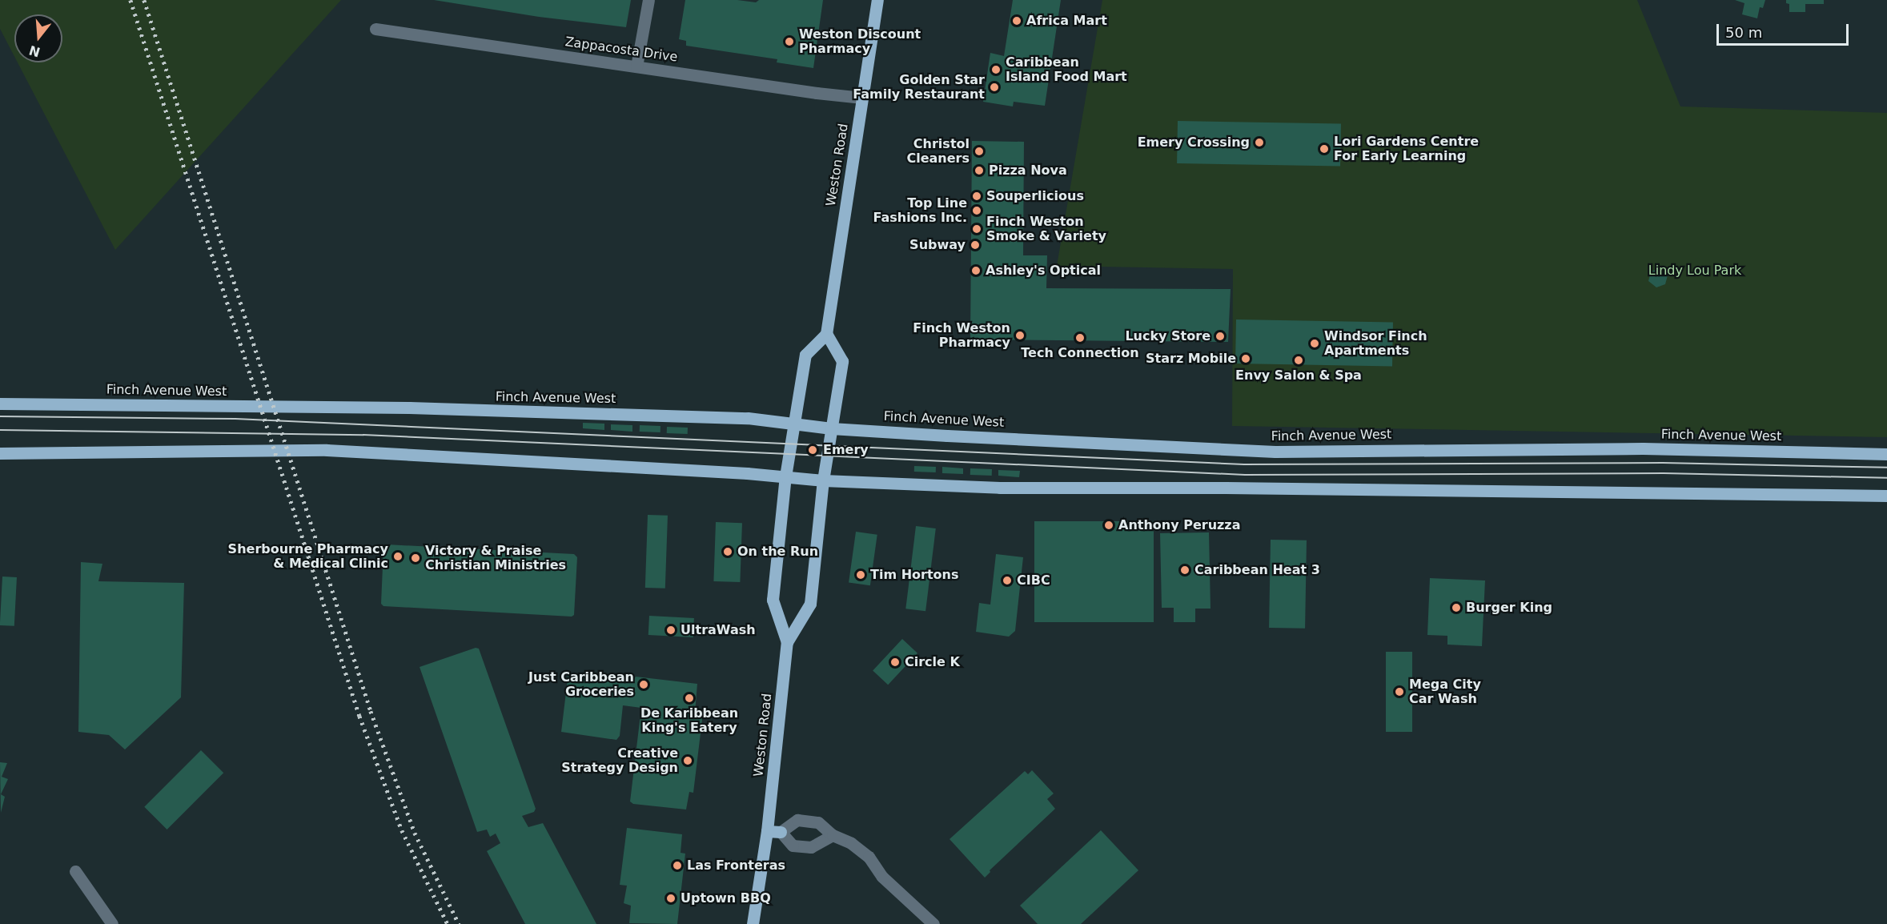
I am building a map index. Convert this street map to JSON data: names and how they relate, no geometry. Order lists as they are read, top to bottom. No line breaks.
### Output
{"streets":{"main road":["Weston Road","Finch Avenue West"],"street":["Zappacosta Drive"]},"crossings":[["Zappacosta Drive","Weston Road"],["Weston Road","Finch Avenue West"]],"parks":["Lindy Lou Park"],"places":["Africa Mart","Weston Discount Pharmacy","Caribbean Island Food Mart","Golden Star Family Restaurant","Emery Crossing","Lori Gardens Centre For Early Learning","Christol Cleaners","Pizza Nova","Souperlicious","Top Line Fashions Inc.","Finch Weston Smoke & Variety","Subway","Ashley's Optical","Finch Weston Pharmacy","Lucky Store","Tech Connection","Windsor Finch Apartments","Starz Mobile","Envy Salon & Spa","Emery","Anthony Peruzza","On the Run","Sherbourne Pharmacy & Medical Clinic","Victory & Praise Christian Ministries","Caribbean Heat 3","Tim Hortons","CIBC","Burger King","UltraWash","Circle K","Just Caribbean Groceries","Mega City Car Wash","De Karibbean King's Eatery","Creative Strategy Design","Las Fronteras","Uptown BBQ"],"scale_bar":"50 m","north":"bottom"}
